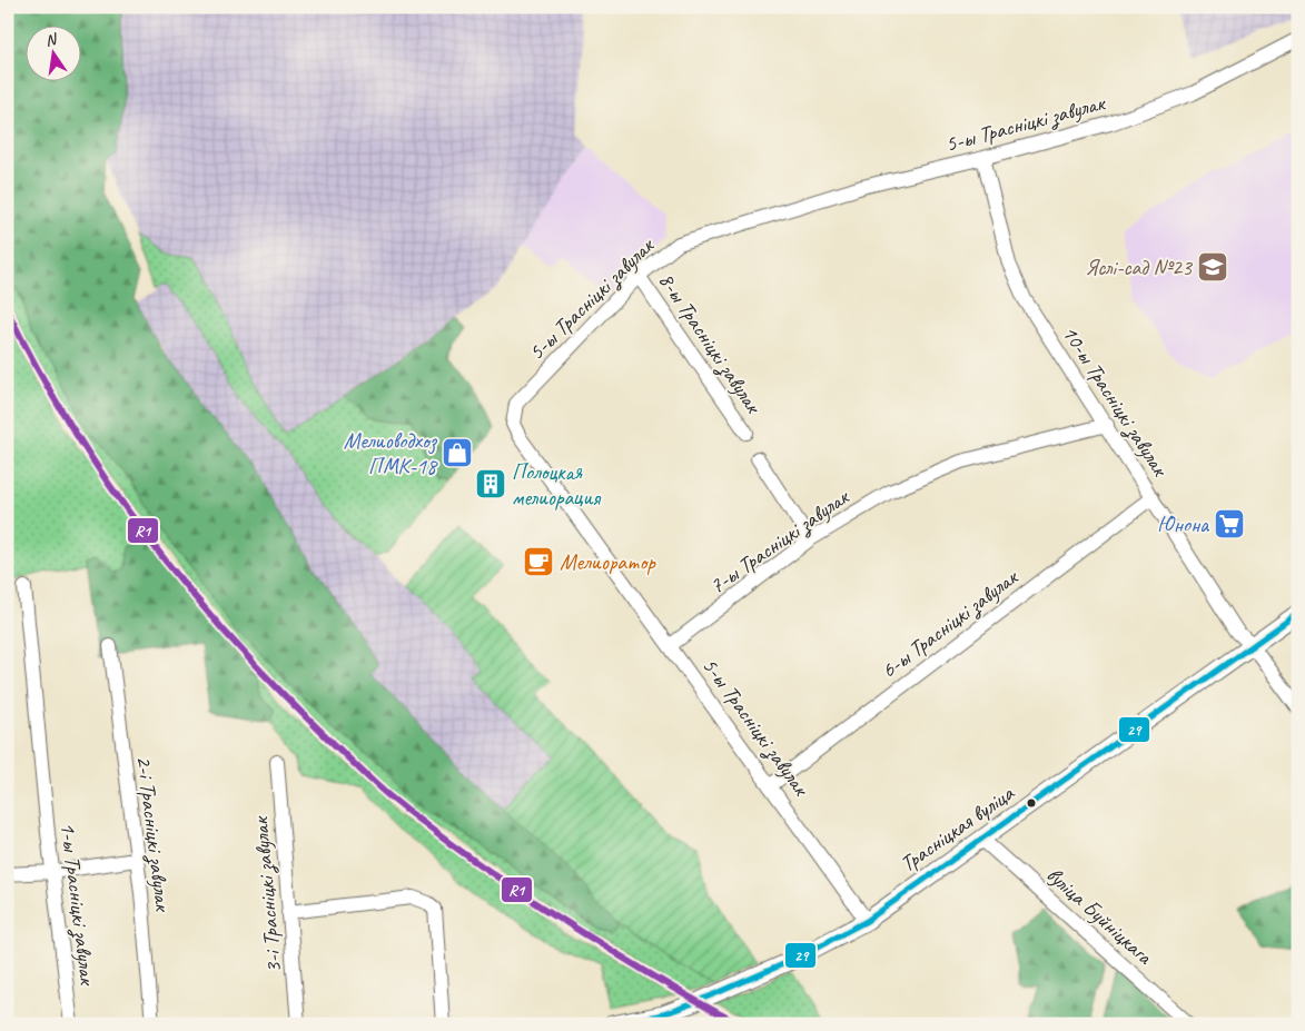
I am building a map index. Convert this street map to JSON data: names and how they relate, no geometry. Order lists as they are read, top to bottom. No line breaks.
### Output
{"streets":{"street":["5-ы Трасніцкі завулак","8-ы Трасніцкі завулак","10-ы Трасніцкі завулак","7-ы Трасніцкі завулак","6-ы Трасніцкі завулак","Трасніцкая вуліца","2-і Трасніцкі завулак","3-і Трасніцкі завулак","1-ы Трасніцкі завулак","вуліца Буйніцкага"]},"crossings":[["5-ы Трасніцкі завулак","8-ы Трасніцкі завулак"],["5-ы Трасніцкі завулак","10-ы Трасніцкі завулак"],["5-ы Трасніцкі завулак","7-ы Трасніцкі завулак"],["5-ы Трасніцкі завулак","6-ы Трасніцкі завулак"],["5-ы Трасніцкі завулак","Трасніцкая вуліца"],["10-ы Трасніцкі завулак","7-ы Трасніцкі завулак"],["10-ы Трасніцкі завулак","6-ы Трасніцкі завулак"],["10-ы Трасніцкі завулак","Трасніцкая вуліца"],["Трасніцкая вуліца","вуліца Буйніцкага"]],"places":{"school or university":["Яслі-сад №23"],"shop":["Мелиоводхоз ПМК-18"],"building":["Полоцкая мелиорация"],"supermarket":["Юнона"],"cafe":["Мелиоратор"]},"lines":["transit line R1","transit line 29"],"north":"top"}
